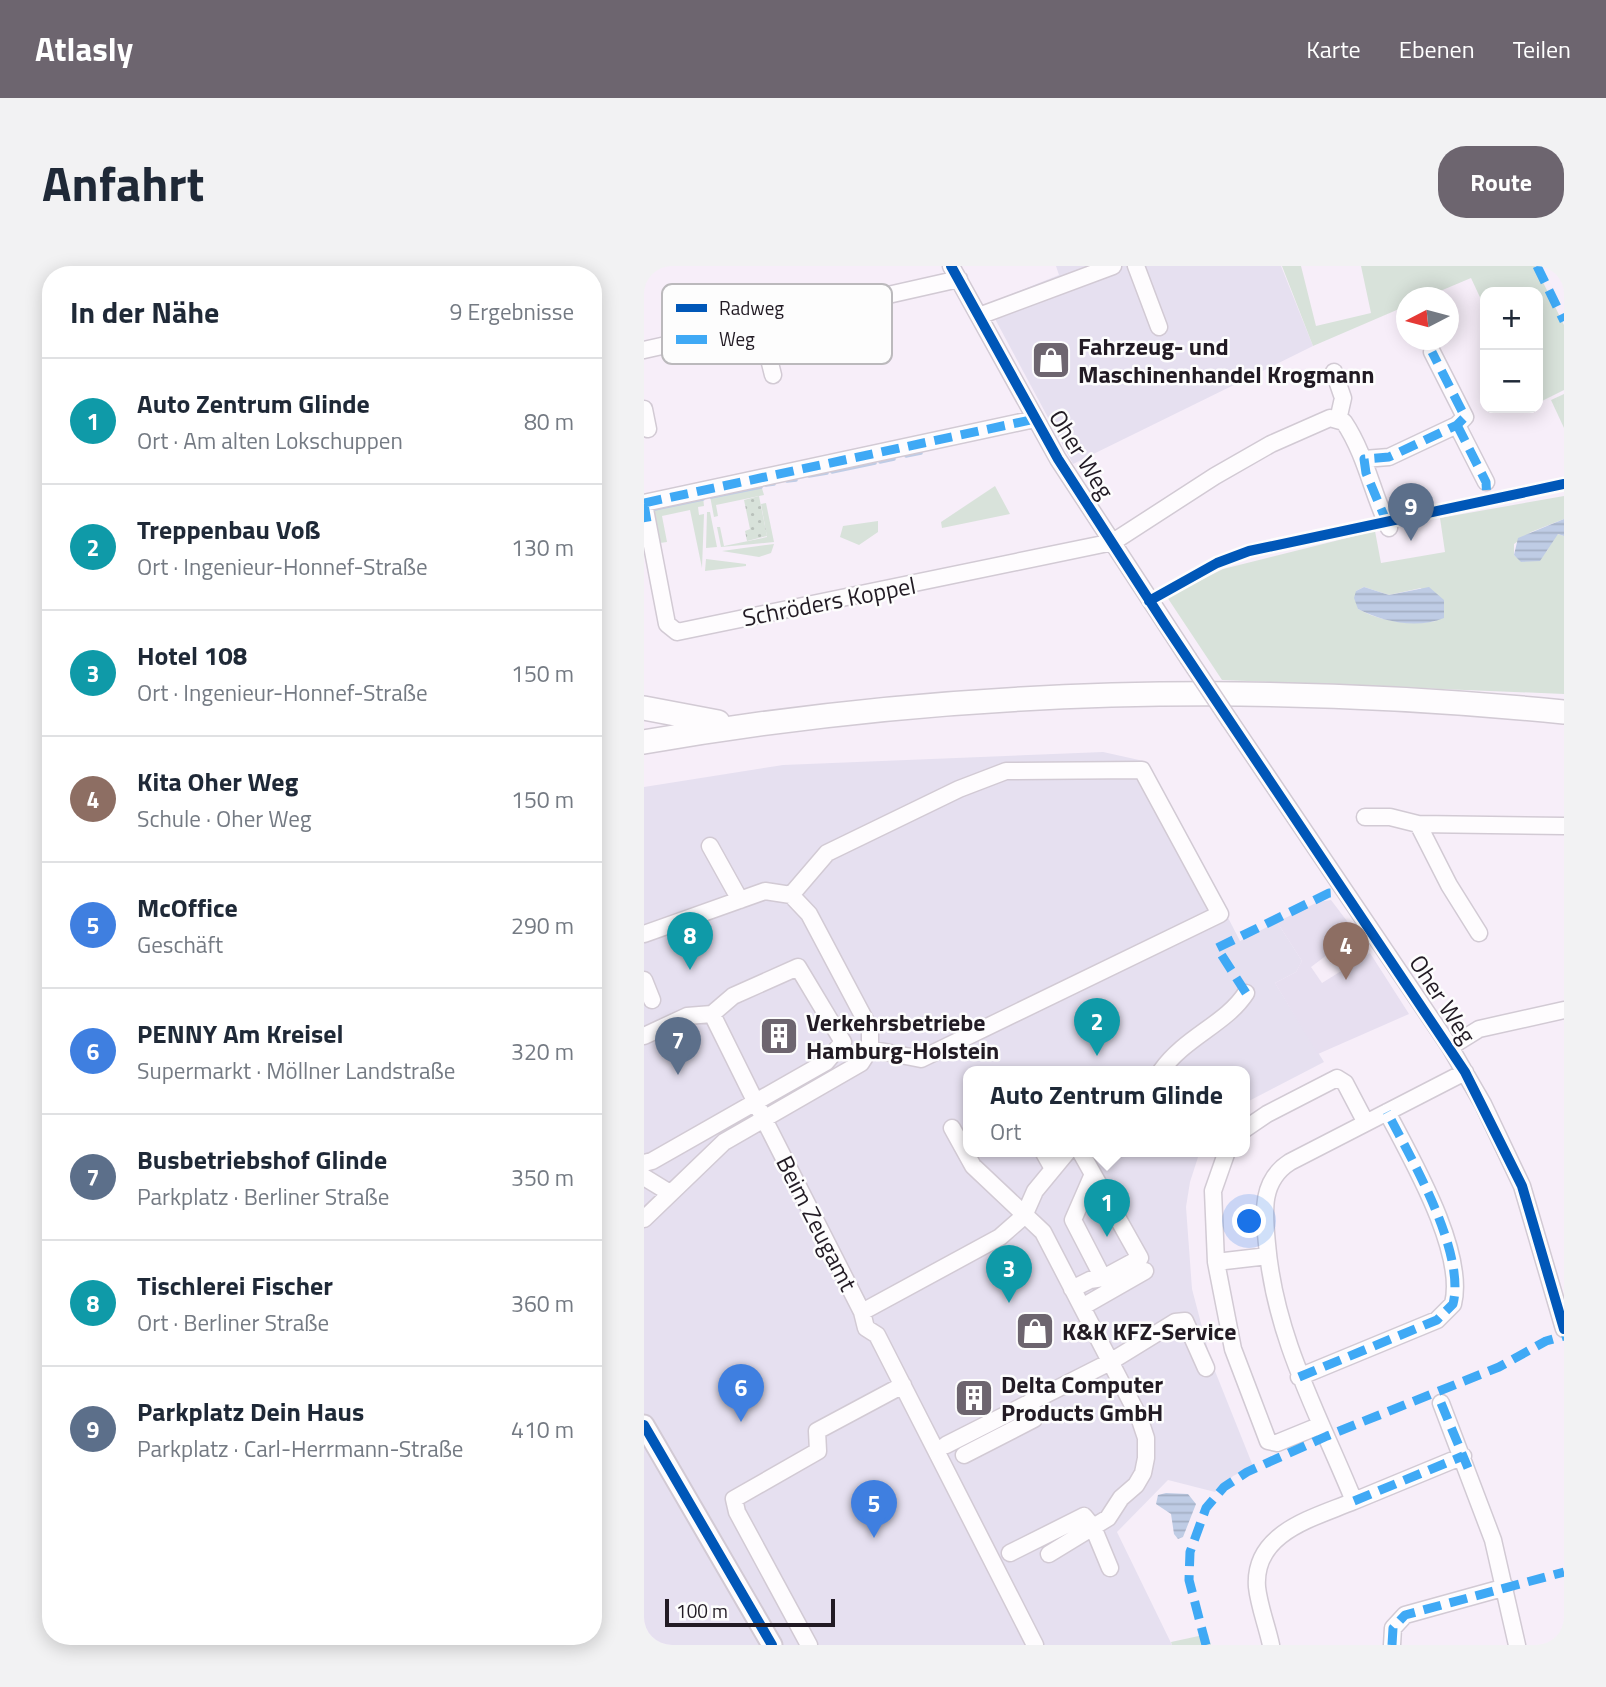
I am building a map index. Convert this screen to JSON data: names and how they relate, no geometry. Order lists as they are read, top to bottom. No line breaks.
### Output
{"streets":{"street":["Oher Weg","Schröders Koppel","Beim Zeugamt"]},"crossings":[["Oher Weg","Schröders Koppel"]],"places":{"shop":["Fahrzeug- und Maschinenhandel Krogmann","K&K KFZ-Service"],"building":["Verkehrsbetriebe Hamburg-Holstein","Delta Computer Products GmbH"]},"legend":["Radweg","Weg"],"scale_bar":"100 m","north":"left","page":{"header":"Atlasly","nav":["Karte","Ebenen","Teilen"],"title":"Anfahrt","buttons":"Route","heading":["In der Nähe","9 Ergebnisse"],"map_buttons":["+","−"],"list":[{"mark":"1","name":"Auto Zentrum Glinde","note":"Ort · Am alten Lokschuppen","value":"80 m"},{"mark":"2","name":"Treppenbau Voß","note":"Ort · Ingenieur-Honnef-Straße","value":"130 m"},{"mark":"3","name":"Hotel 108","note":"Ort · Ingenieur-Honnef-Straße","value":"150 m"},{"mark":"4","name":"Kita Oher Weg","note":"Schule · Oher Weg","value":"150 m"},{"mark":"5","name":"McOffice","note":"Geschäft","value":"290 m"},{"mark":"6","name":"PENNY Am Kreisel","note":"Supermarkt · Möllner Landstraße","value":"320 m"},{"mark":"7","name":"Busbetriebshof Glinde","note":"Parkplatz · Berliner Straße","value":"350 m"},{"mark":"8","name":"Tischlerei Fischer","note":"Ort · Berliner Straße","value":"360 m"},{"mark":"9","name":"Parkplatz Dein Haus","note":"Parkplatz · Carl-Herrmann-Straße","value":"410 m"}],"pins":["9","8","4","2","7","1","3","6","5"],"popup":["Auto Zentrum Glinde","Ort"],"scale":"100 m"}}
